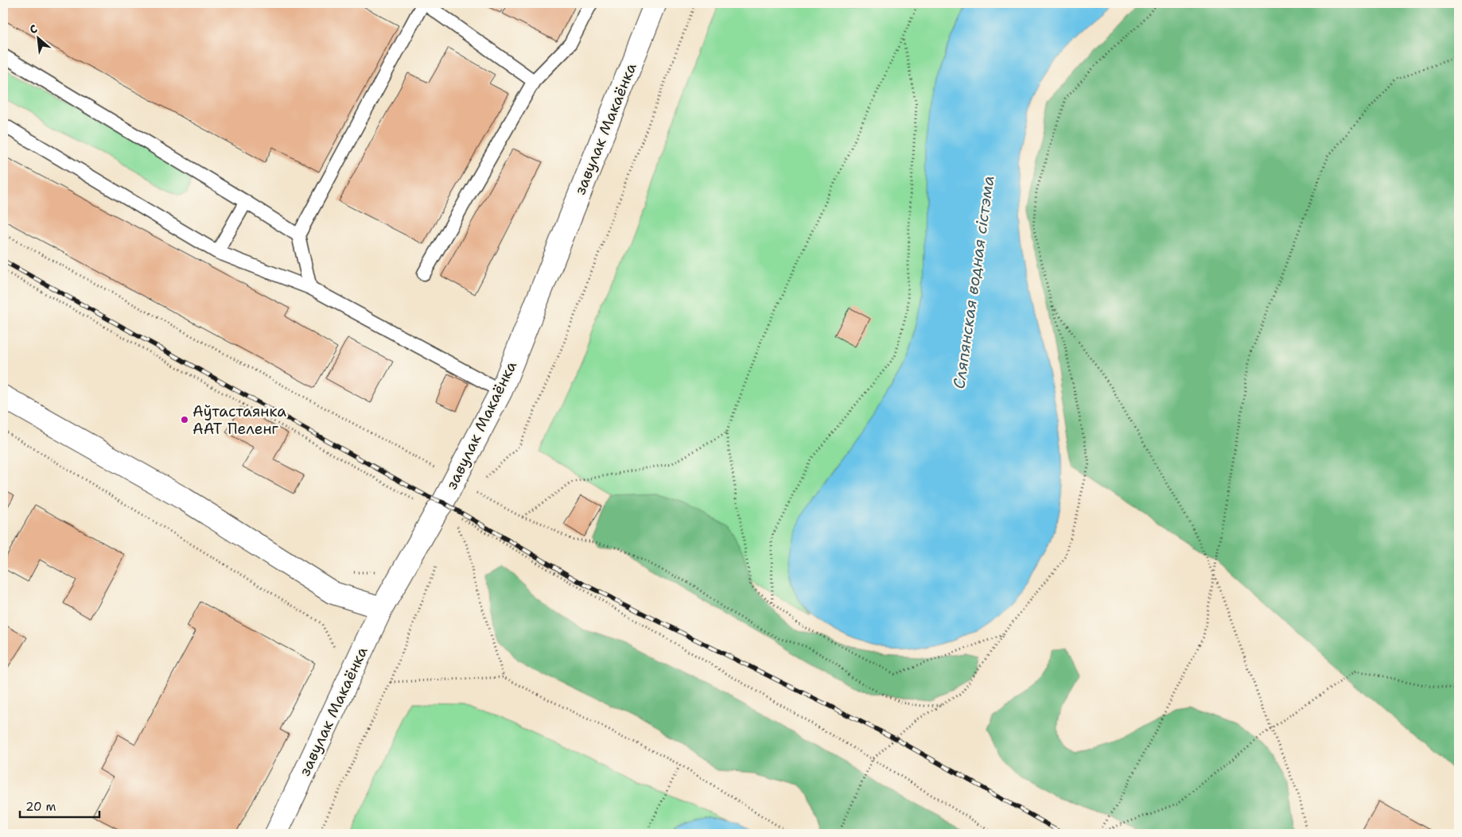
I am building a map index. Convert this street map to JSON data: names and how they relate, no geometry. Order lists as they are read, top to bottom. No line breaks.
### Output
{"streets":{"street":["завулак Макаёнка"]},"water":["Сляпянская водная сістэма"],"places":["Аўтастаянка ААТ Пеленг"],"scale_bar":"20 m","north":"top left"}
